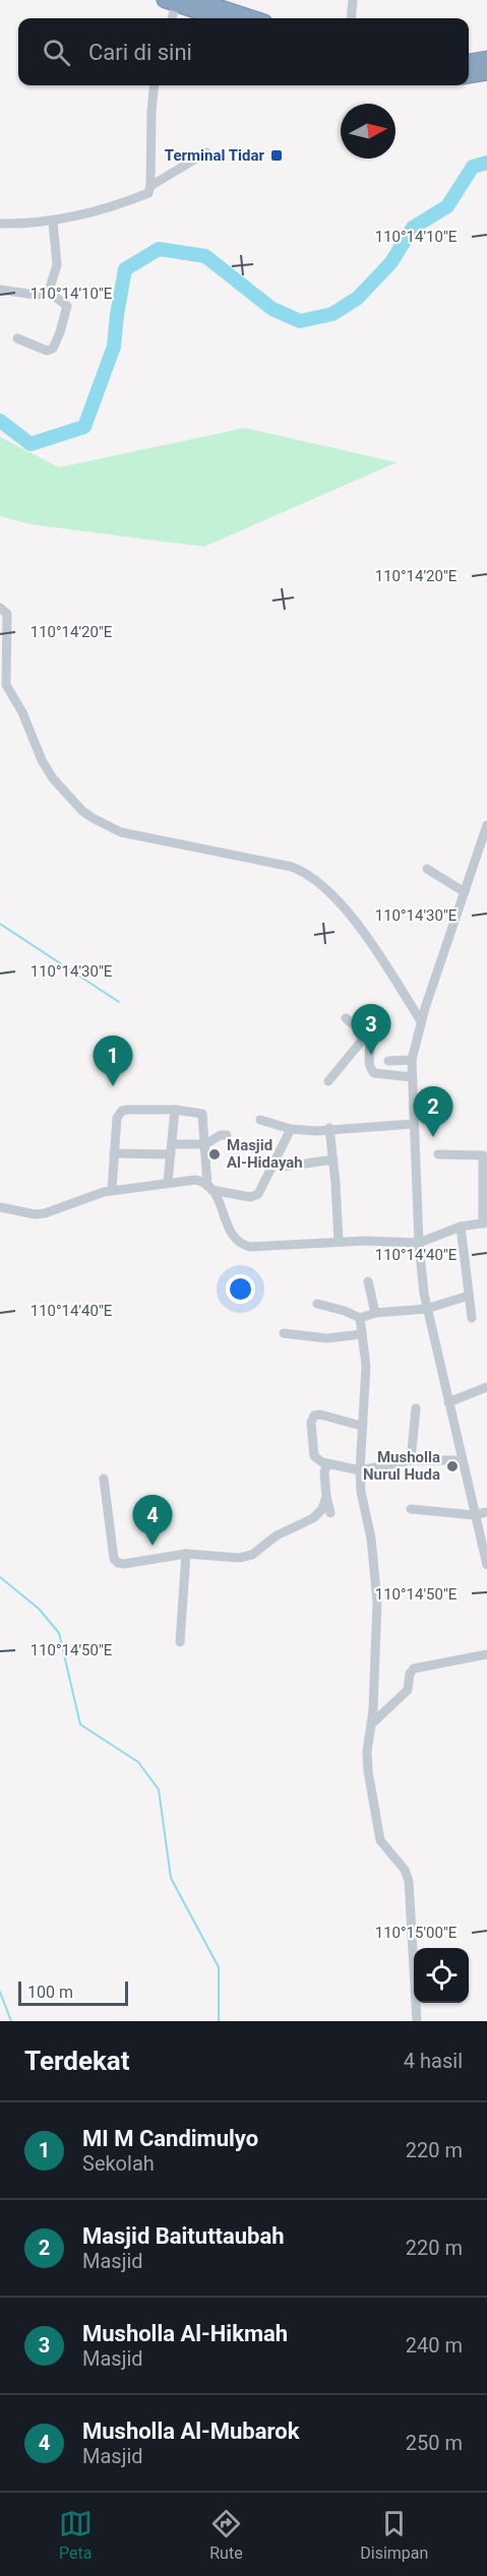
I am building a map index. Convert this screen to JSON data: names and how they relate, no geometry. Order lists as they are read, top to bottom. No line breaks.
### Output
{"places":{"transit":["Terminal Tidar"],"other":["Masjid Al-Hidayah","Musholla Nurul Huda"]},"scale_bar":"100 m","north":"right","page":{"search":"Cari di sini","pins":["3","1","2","4"],"scale":"100 m","heading":["Terdekat","4 hasil"],"list":[{"mark":"1","name":"MI M Candimulyo","note":"Sekolah","value":"220 m"},{"mark":"2","name":"Masjid Baituttaubah","note":"Masjid","value":"220 m"},{"mark":"3","name":"Musholla Al-Hikmah","note":"Masjid","value":"240 m"},{"mark":"4","name":"Musholla Al-Mubarok","note":"Masjid","value":"250 m"}],"nav":["Peta","Rute","Disimpan"]},"coordinates":["110°14'10\"E","110°14'20\"E","110°14'30\"E","110°14'40\"E","110°14'50\"E","110°15'00\"E"]}
